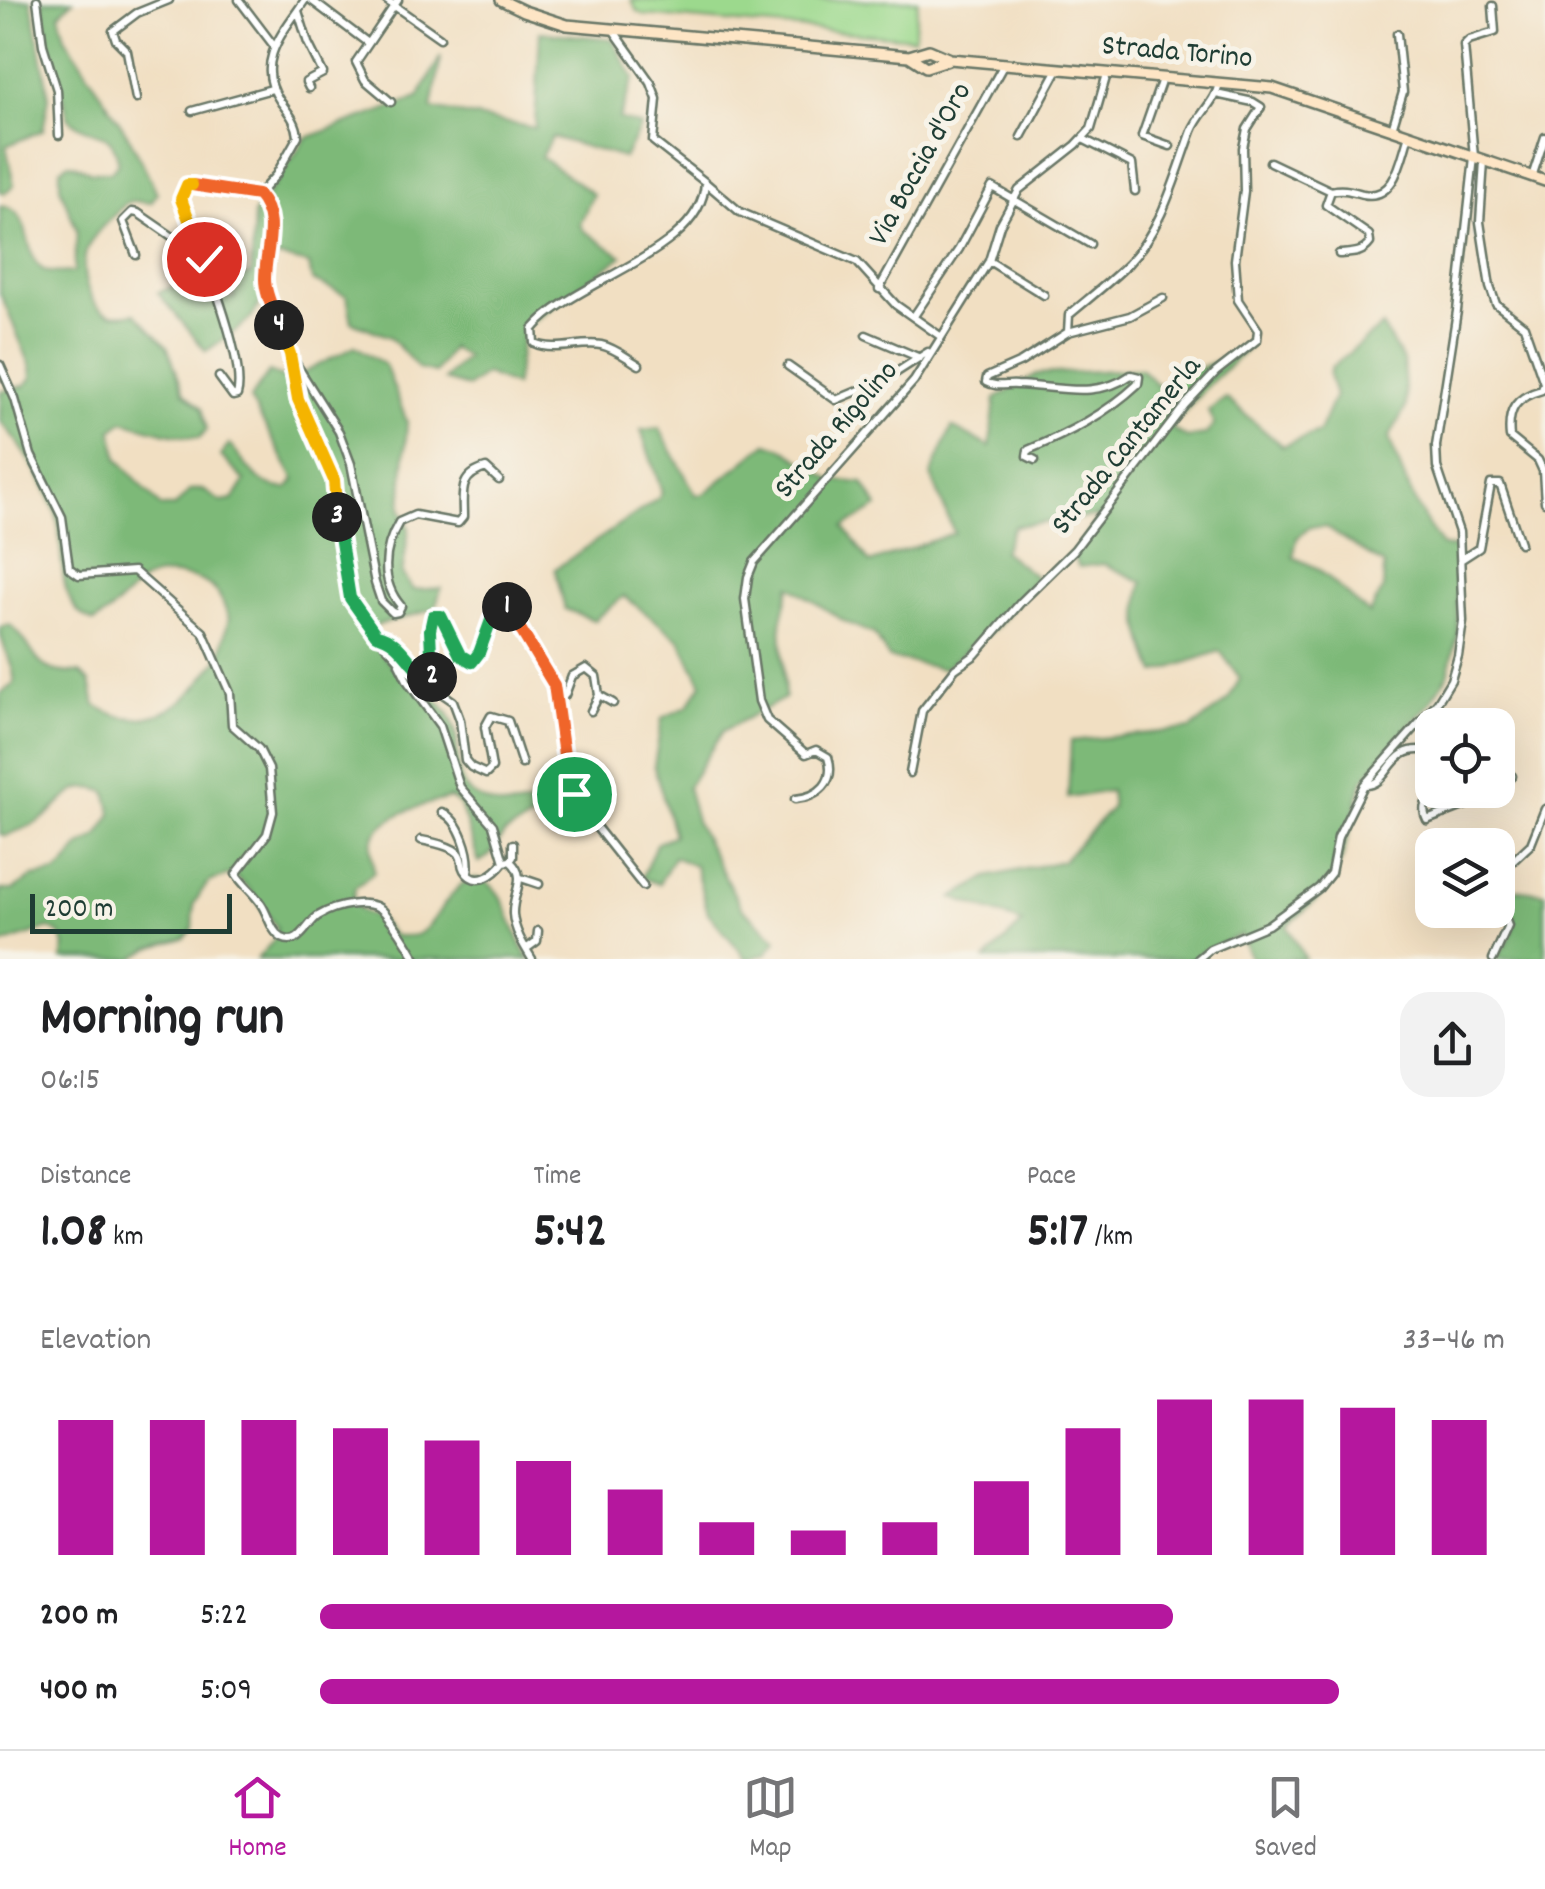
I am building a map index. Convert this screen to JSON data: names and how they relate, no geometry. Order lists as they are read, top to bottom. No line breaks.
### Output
{"streets":{"main road":["Strada Torino"],"street":["Via Boccia d'Oro","Strada Rigolino","Strada Cantamerla"]},"crossings":[["Strada Torino","Via Boccia d'Oro"],["Strada Torino","Strada Rigolino"],["Strada Torino","Strada Cantamerla"]],"scale_bar":"200 m","page":{"pins":["4","3","1","2"],"scale":"200 m","heading":["Morning run","06:15"],"stats":[["Distance","1.08 km"],["Time","5:42"],["Pace","5:17 /km"]],"chart":["Elevation","33–46 m"],"list":[{"name":"200 m","note":"5:22"},{"name":"400 m","note":"5:09"}],"tabs":["Home","Map","Saved"]}}
